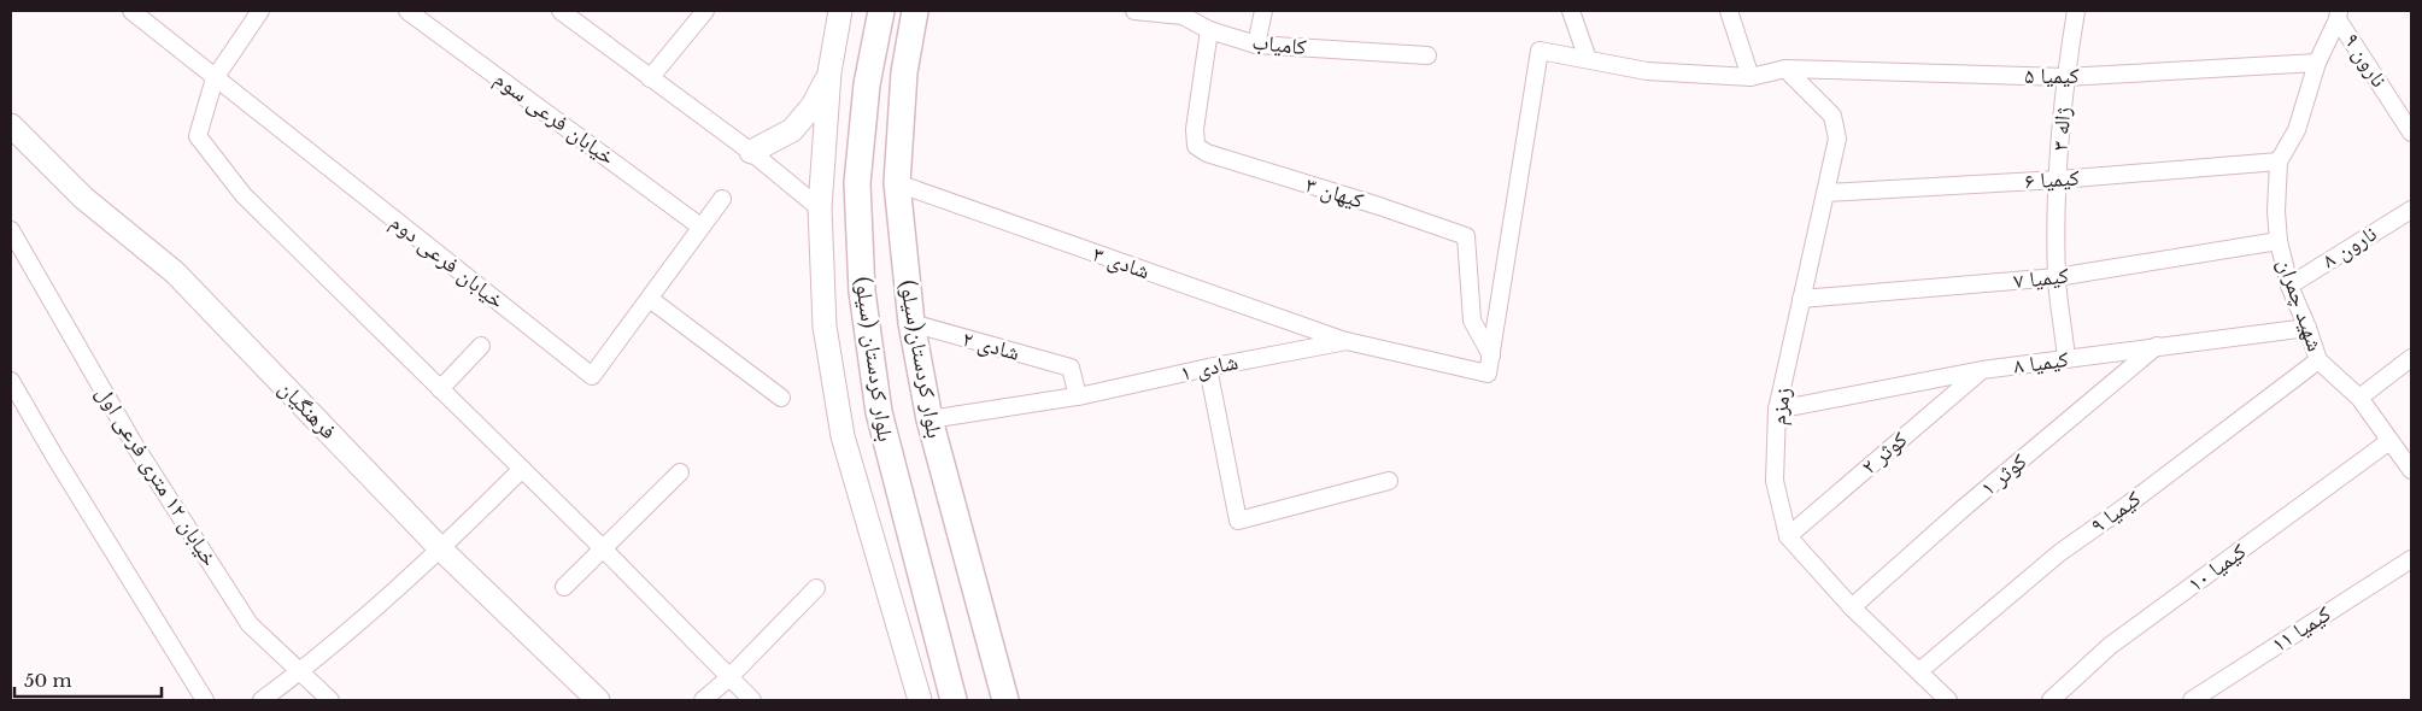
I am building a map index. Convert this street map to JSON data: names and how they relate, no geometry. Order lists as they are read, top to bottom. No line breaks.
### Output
{"streets":{"main road":["بلوار کردستان (سیلو)","بلوار کردستان(سیلو)"],"street":["کامیاب","نارون ۹","کیمیا ۵","خیابان فرعی سوم","ژاله ۳","کیمیا ۶","کیهان ۳","نارون ۸","خیابان فرعی دوم","شادی ۳","کیمیا ۷","شهید چمران","شادی ۲","کیمیا ۸","شادی ۱","زمزم","فرهنگیان","کوثر ۲","کوثر ۱","خیابان ۱۲ متری فرعی اول","کیمیا ۹","کیمیا ۱۰","کیمیا ۱۱"]},"crossings":[["کامیاب","کیهان ۳"],["نارون ۹","شهید چمران"],["کیمیا ۵","ژاله ۳"],["کیمیا ۵","شهید چمران"],["کیمیا ۵","زمزم"],["خیابان فرعی سوم","خیابان فرعی دوم"],["ژاله ۳","کیمیا ۶"],["ژاله ۳","کیمیا ۷"],["ژاله ۳","کیمیا ۸"],["کیمیا ۶","شهید چمران"],["کیمیا ۶","زمزم"],["کیهان ۳","شادی ۱"],["نارون ۸","شهید چمران"],["شادی ۳","بلوار کردستان(سیلو)"],["شادی ۳","شادی ۱"],["کیمیا ۷","شهید چمران"],["کیمیا ۷","زمزم"],["شهید چمران","کیمیا ۸"],["شهید چمران","کیمیا ۹"],["شهید چمران","کیمیا ۱۰"],["شادی ۲","بلوار کردستان(سیلو)"],["شادی ۲","شادی ۱"],["بلوار کردستان(سیلو)","شادی ۱"],["کیمیا ۸","زمزم"],["کیمیا ۸","کوثر ۲"],["کیمیا ۸","کوثر ۱"],["زمزم","کوثر ۲"],["زمزم","کوثر ۱"],["زمزم","کیمیا ۹"]],"scale_bar":"50 m"}
